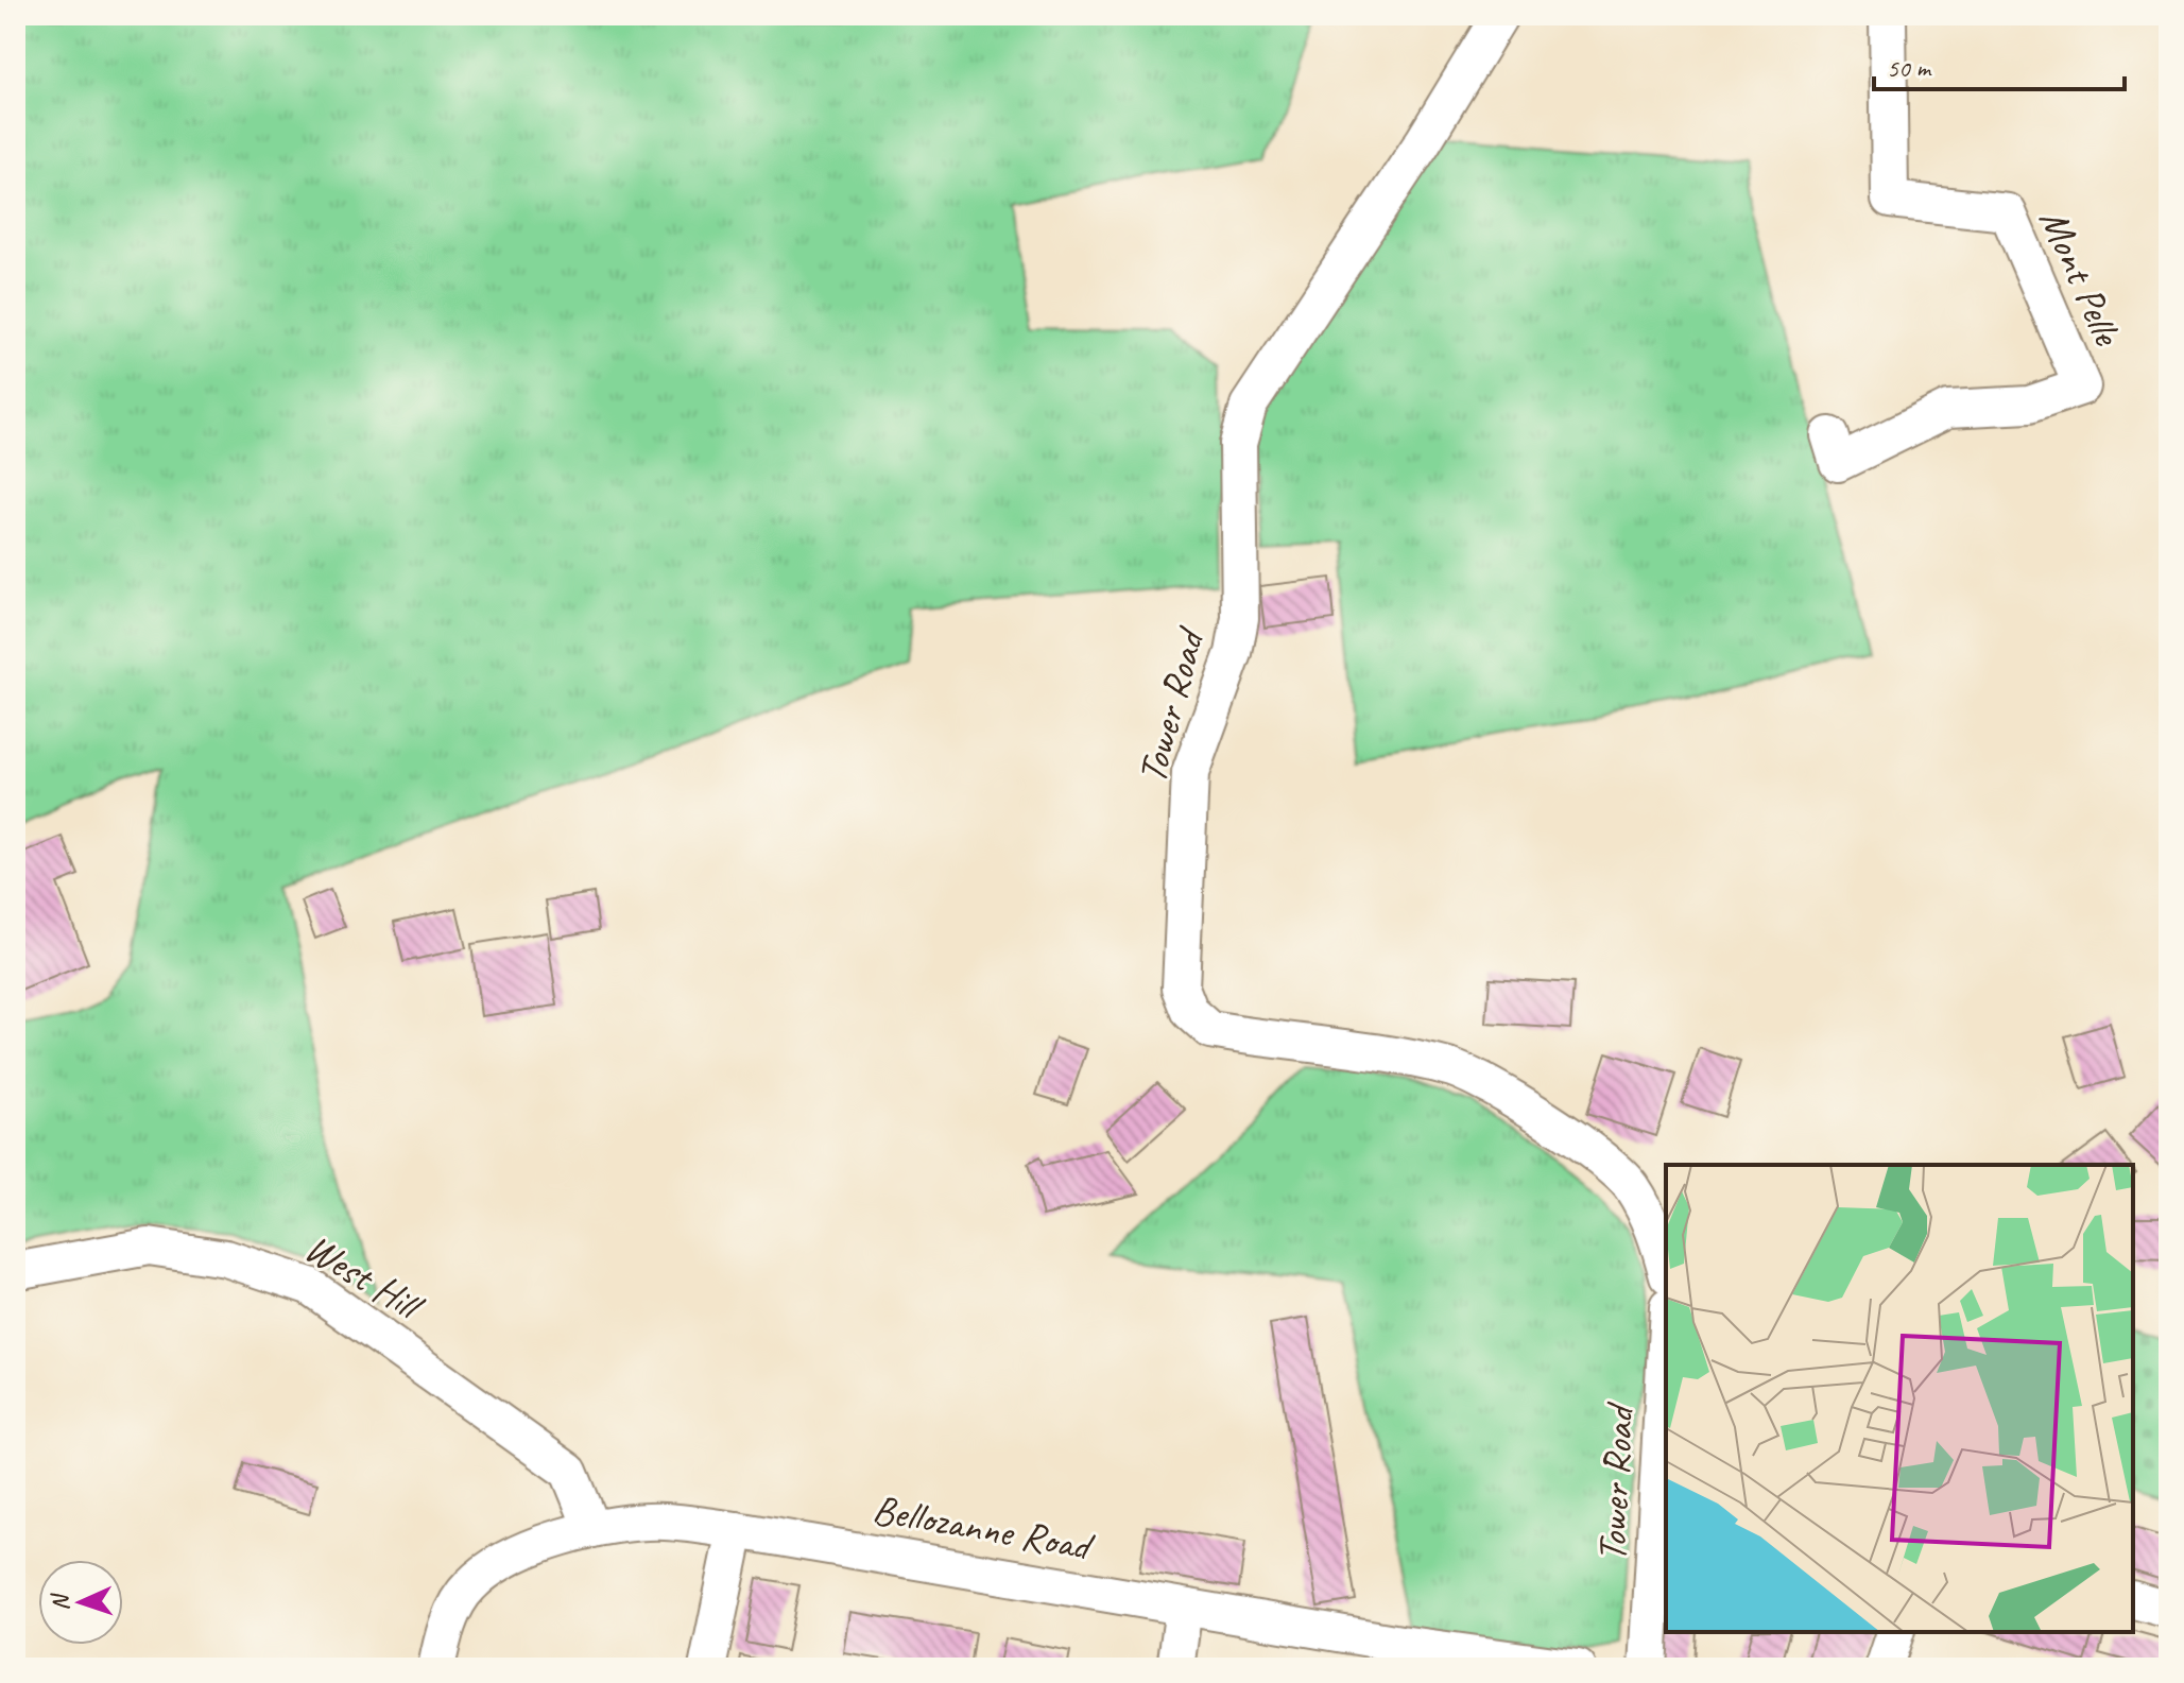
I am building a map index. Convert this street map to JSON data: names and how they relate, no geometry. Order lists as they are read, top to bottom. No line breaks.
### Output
{"streets":{"street":["Mont Pelle","Tower Road","West Hill","Bellozanne Road"]},"crossings":[["West Hill","Bellozanne Road"]],"scale_bar":"50 m","north":"left"}
